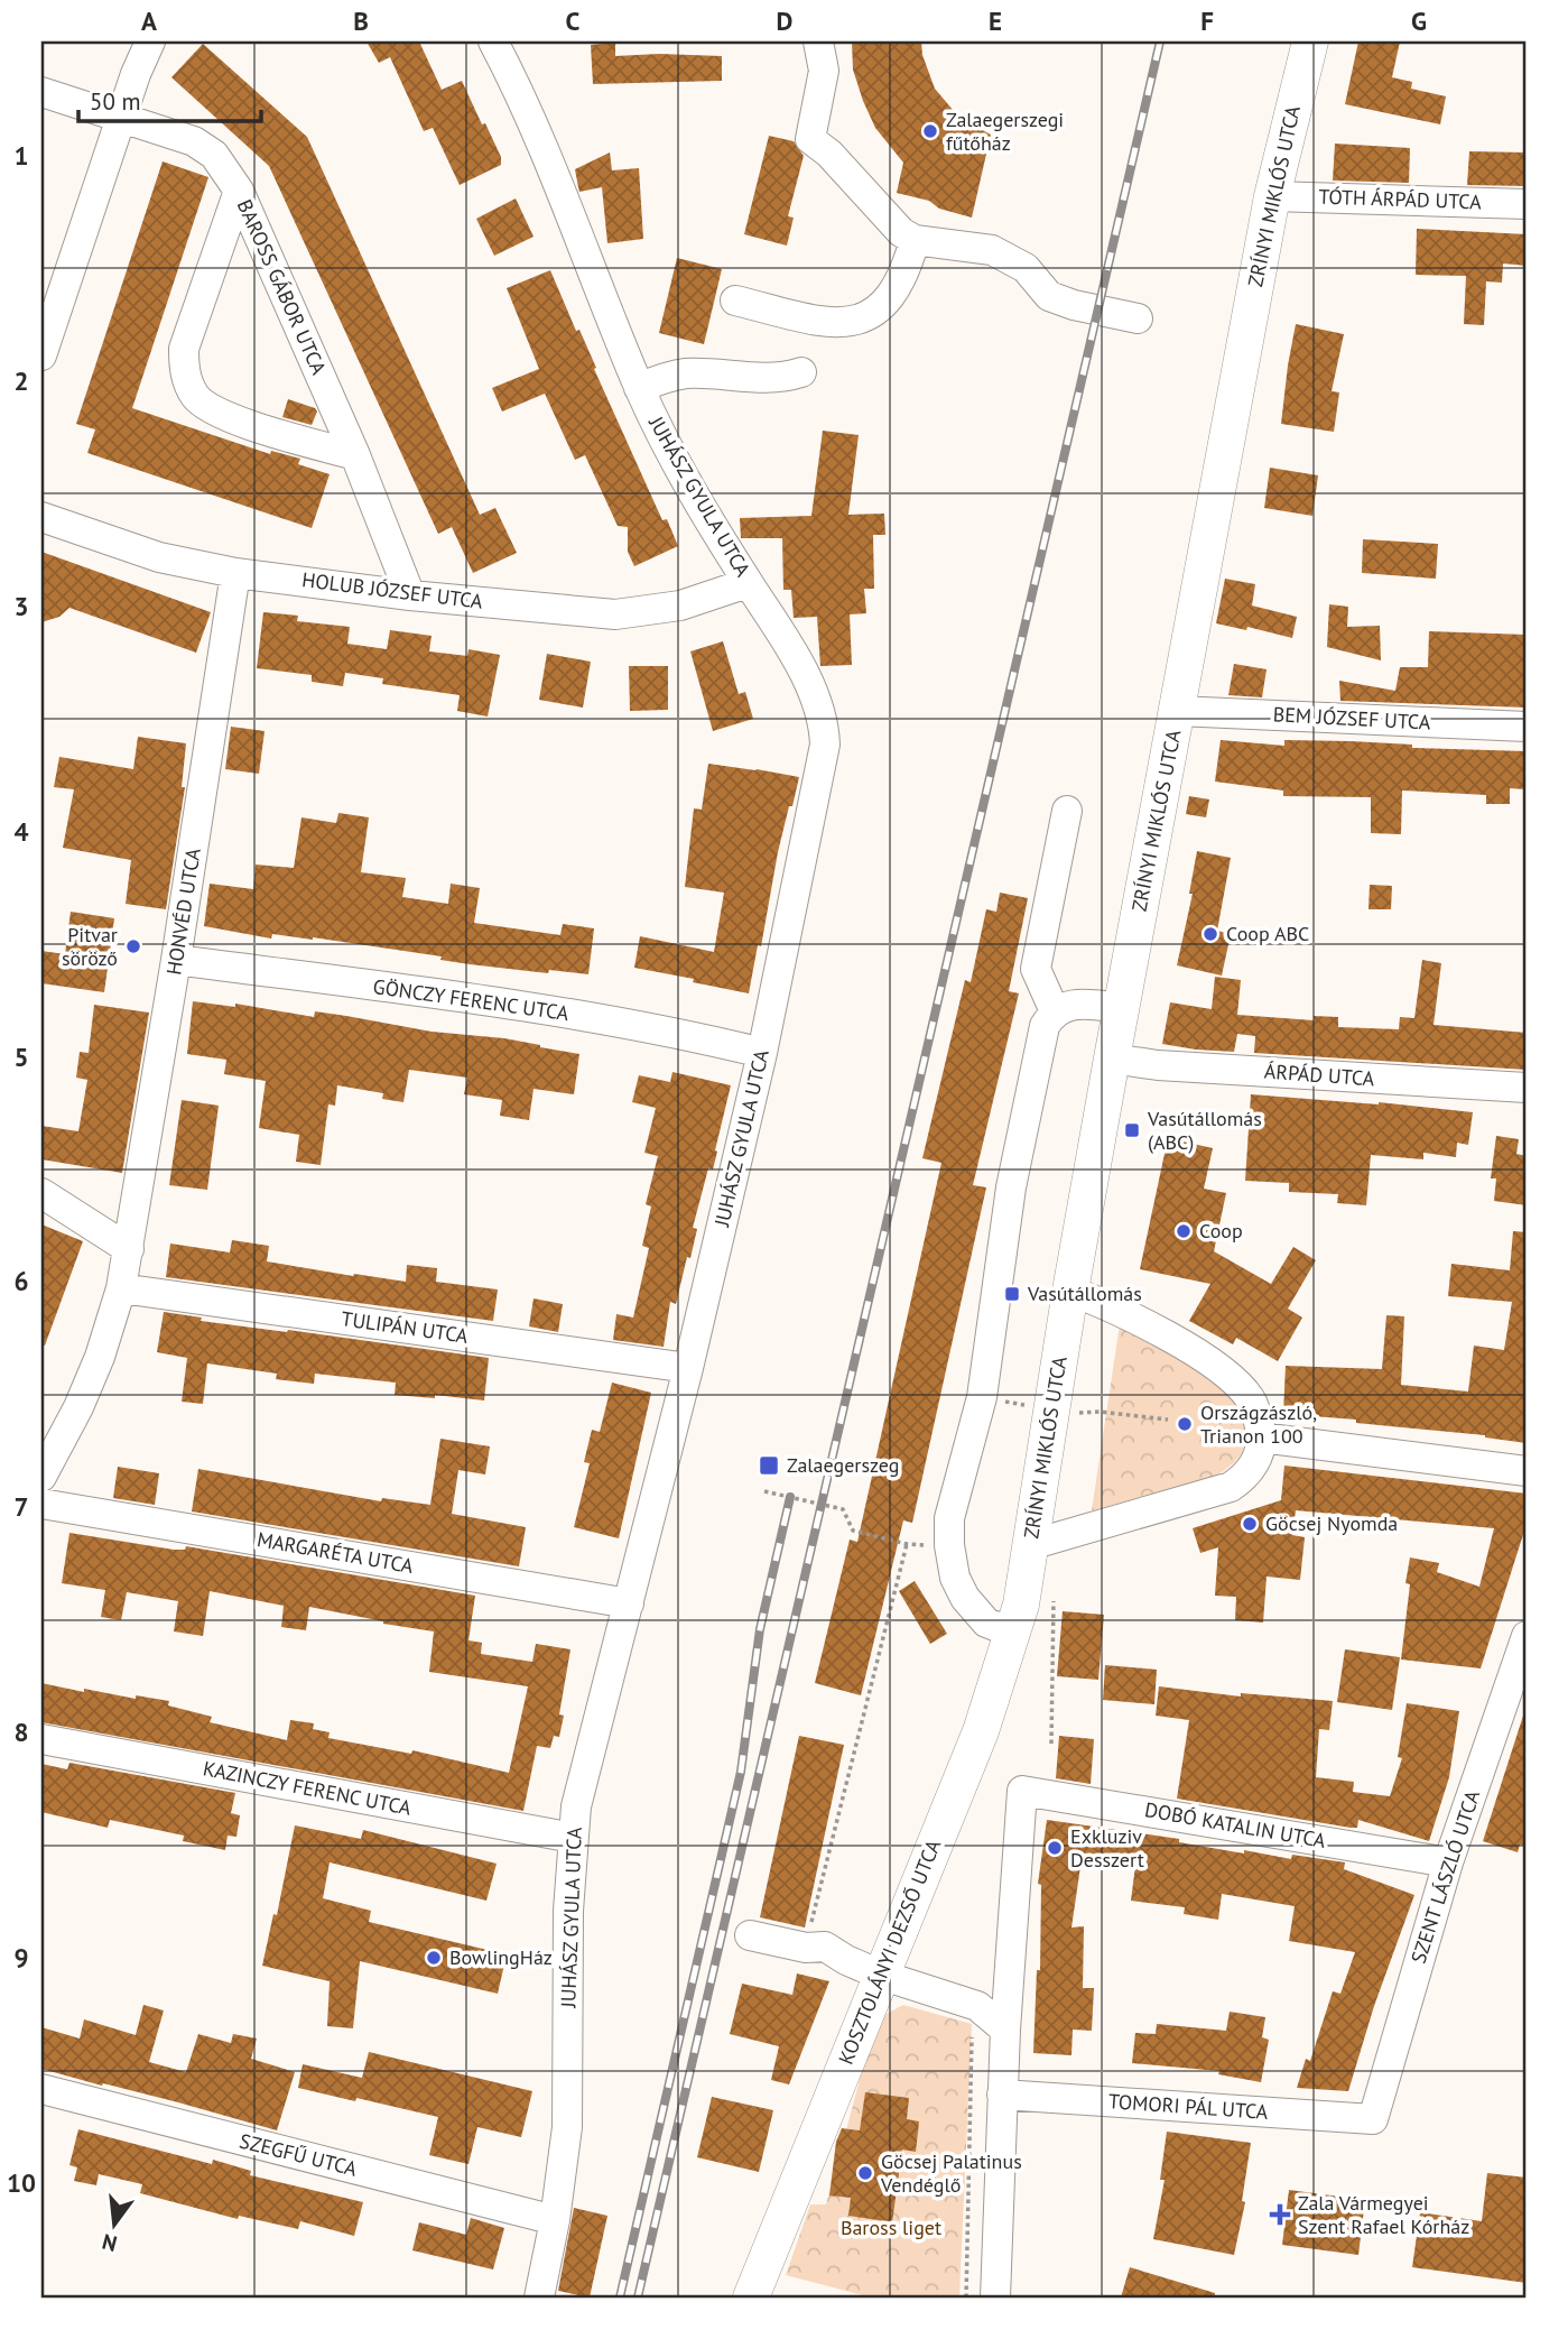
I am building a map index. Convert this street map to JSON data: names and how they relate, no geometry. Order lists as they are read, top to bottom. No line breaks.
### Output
{"streets":{"main road":["ZRÍNYI MIKLÓS UTCA","KOSZTOLÁNYI DEZSŐ UTCA"],"street":["TÓTH ÁRPÁD UTCA","BAROSS GÁBOR UTCA","JUHÁSZ GYULA UTCA","HOLUB JÓZSEF UTCA","BEM JÓZSEF UTCA","HONVÉD UTCA","GÖNCZY FERENC UTCA","ÁRPÁD UTCA","TULIPÁN UTCA","MARGARÉTA UTCA","KAZINCZY FERENC UTCA","DOBÓ KATALIN UTCA","SZENT LÁSZLÓ UTCA","TOMORI PÁL UTCA","SZEGFŰ UTCA"]},"crossings":[["ZRÍNYI MIKLÓS UTCA","TÓTH ÁRPÁD UTCA"],["ZRÍNYI MIKLÓS UTCA","BEM JÓZSEF UTCA"],["ZRÍNYI MIKLÓS UTCA","ÁRPÁD UTCA"],["ZRÍNYI MIKLÓS UTCA","KOSZTOLÁNYI DEZSŐ UTCA"],["BAROSS GÁBOR UTCA","HOLUB JÓZSEF UTCA"],["JUHÁSZ GYULA UTCA","HOLUB JÓZSEF UTCA"],["JUHÁSZ GYULA UTCA","GÖNCZY FERENC UTCA"],["JUHÁSZ GYULA UTCA","TULIPÁN UTCA"],["JUHÁSZ GYULA UTCA","MARGARÉTA UTCA"],["JUHÁSZ GYULA UTCA","KAZINCZY FERENC UTCA"],["JUHÁSZ GYULA UTCA","SZEGFŰ UTCA"],["HOLUB JÓZSEF UTCA","HONVÉD UTCA"],["HONVÉD UTCA","GÖNCZY FERENC UTCA"],["HONVÉD UTCA","TULIPÁN UTCA"],["DOBÓ KATALIN UTCA","SZENT LÁSZLÓ UTCA"],["SZENT LÁSZLÓ UTCA","TOMORI PÁL UTCA"]],"parks":["Baross liget"],"places":{"other":["Zalaegerszegi fűtőház","Coop ABC","Pitvar söröző","Coop","Országzászló, Trianon 100","Göcsej Nyomda","Exkluziv Desszert","BowlingHáz","Göcsej Palatinus Vendéglő"],"transit":["Vasútállomás (ABC)","Vasútállomás","Zalaegerszeg"],"health":["Zala Vármegyei Szent Rafael Kórház"]},"scale_bar":"50 m","north":"bottom","grid":{"columns":["A","B","C","D","E","F","G"],"rows":["1","2","3","4","5","6","7","8","9","10"]}}
